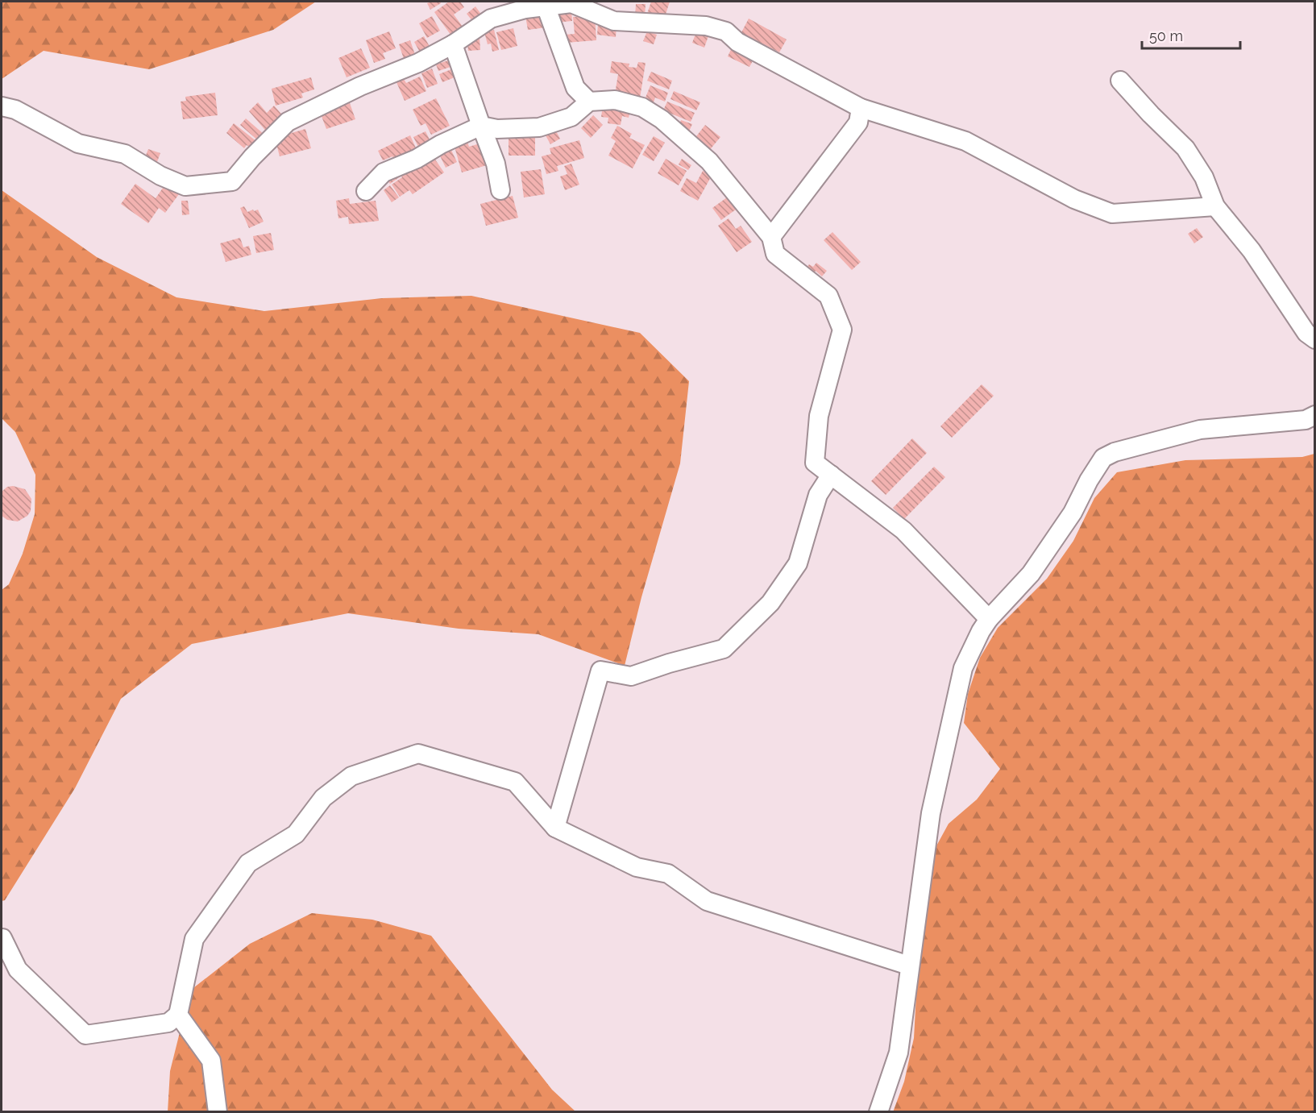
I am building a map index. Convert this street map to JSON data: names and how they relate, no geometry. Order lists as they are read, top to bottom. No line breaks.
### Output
{"scale_bar":"50 m"}
